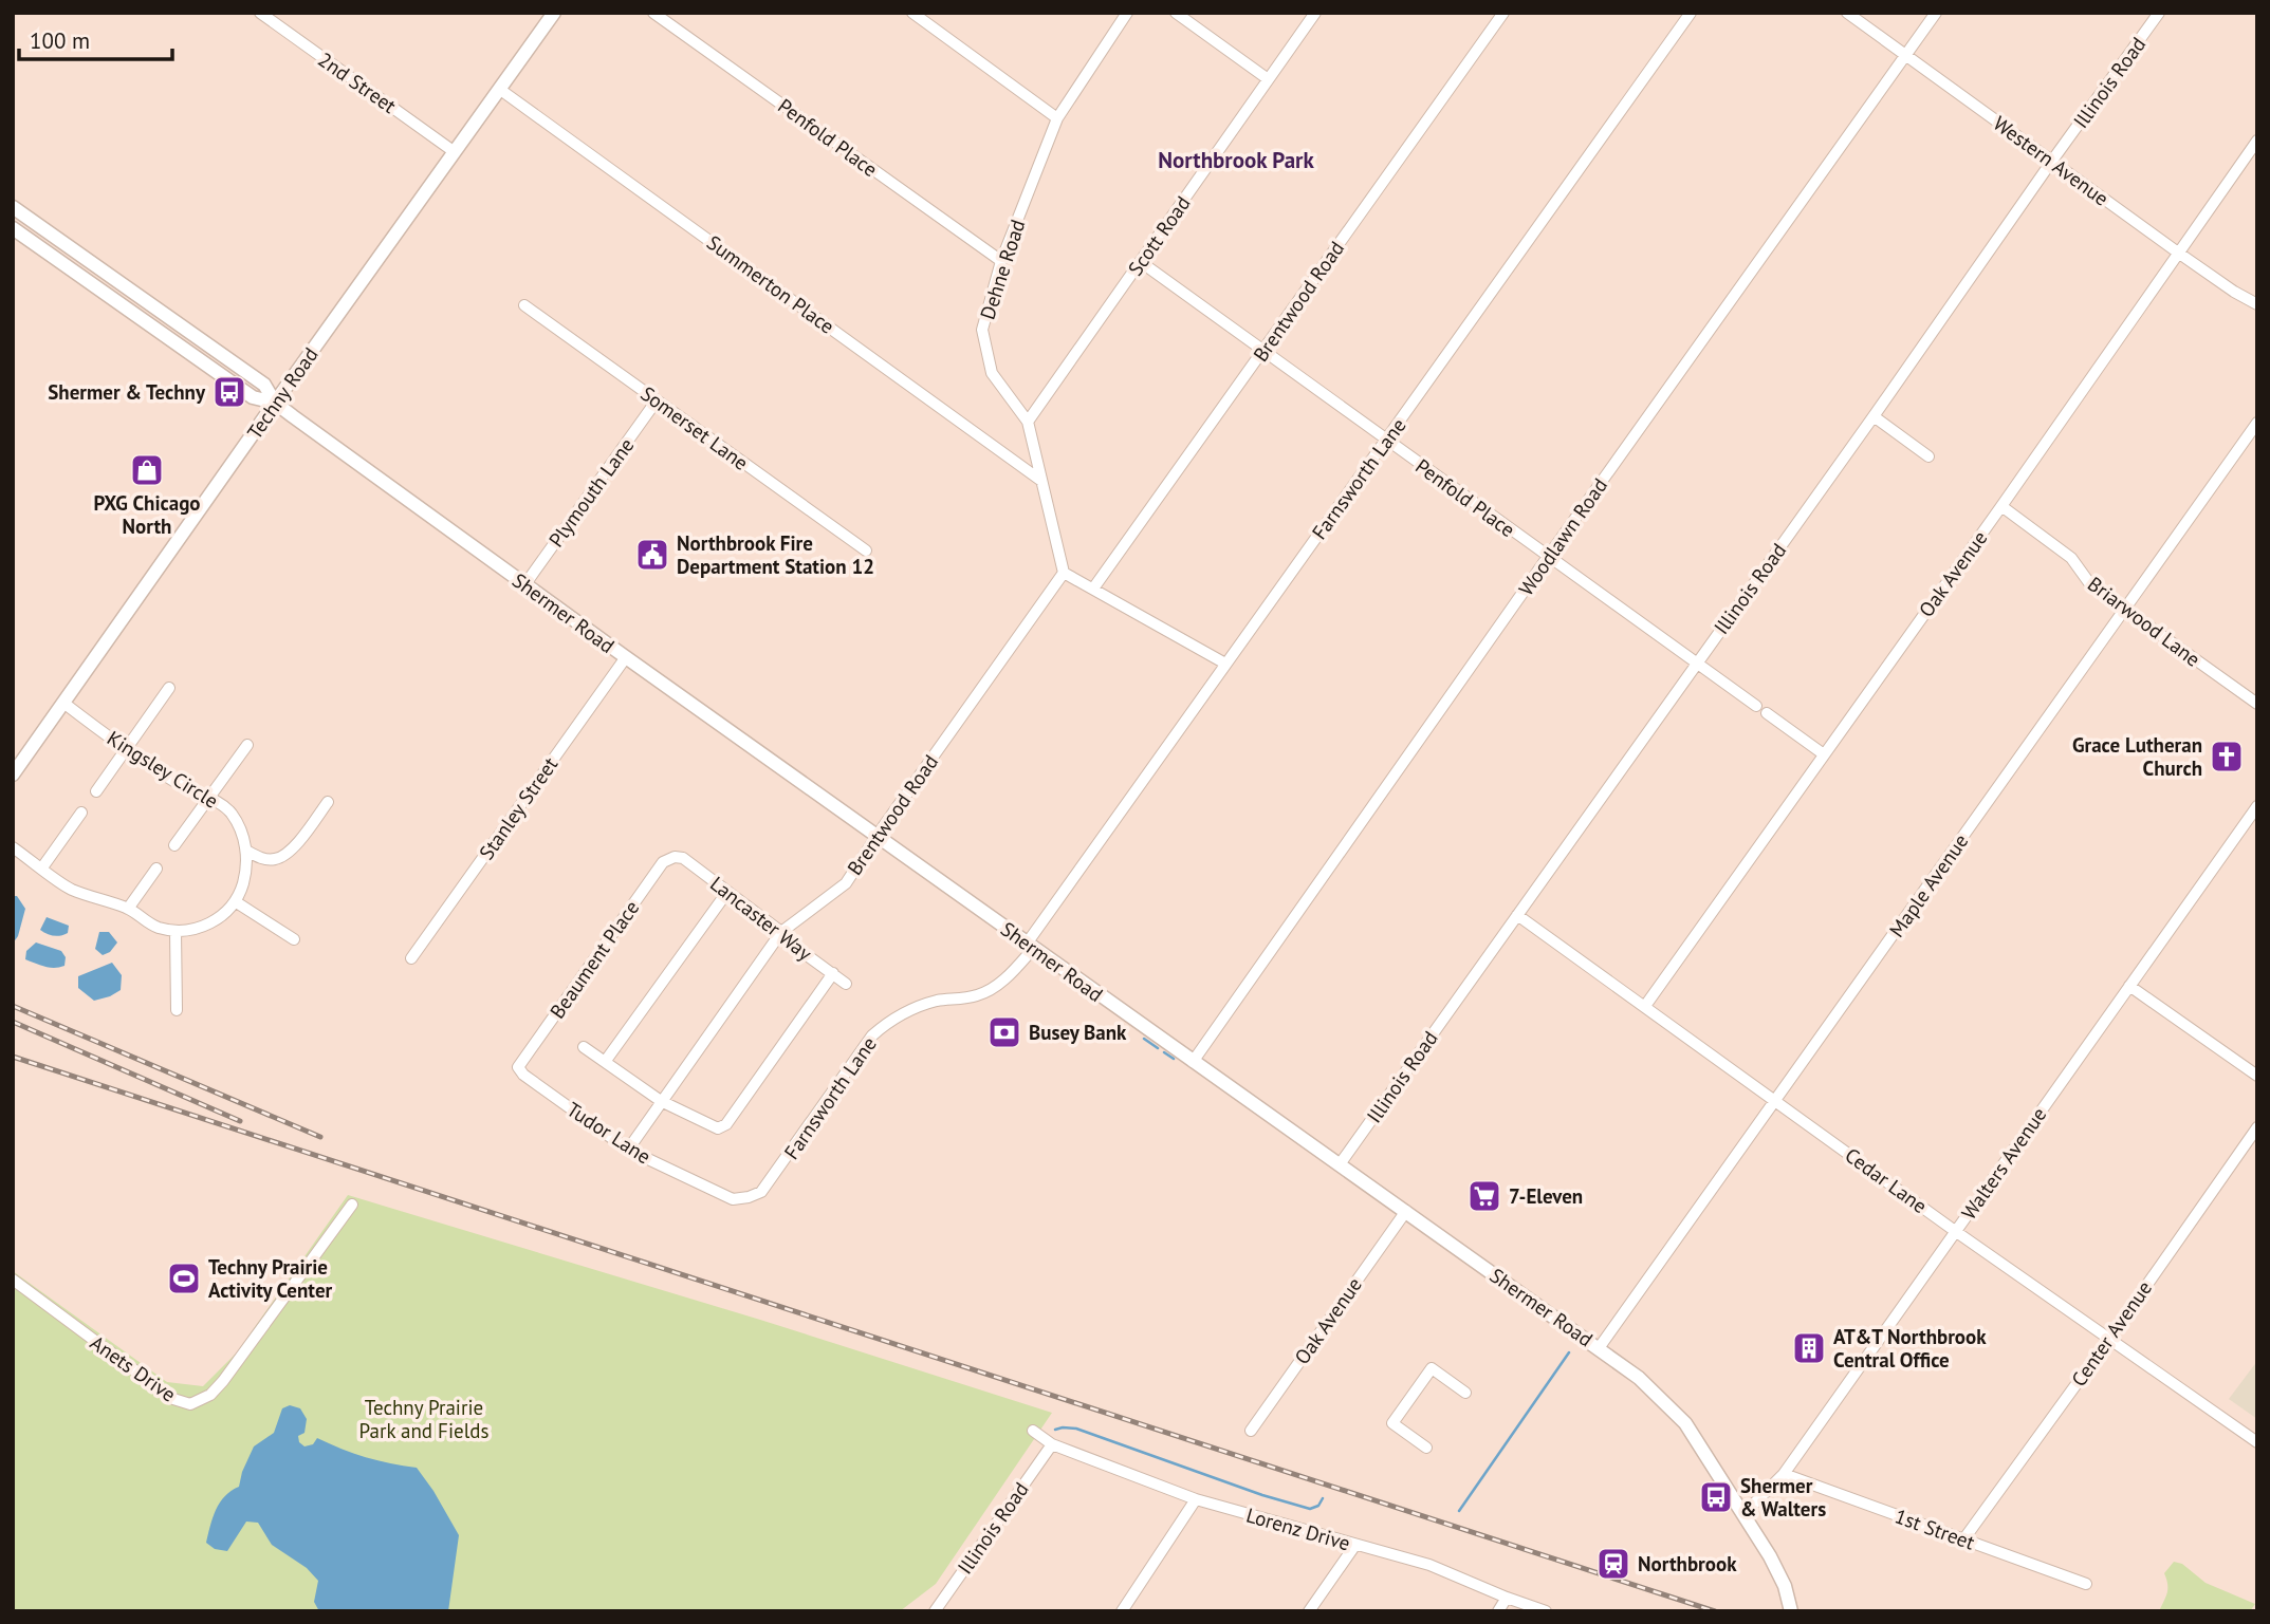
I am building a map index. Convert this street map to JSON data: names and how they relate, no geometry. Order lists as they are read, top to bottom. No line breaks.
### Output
{"streets":{"main road":["Techny Road","Shermer Road"],"street":["2nd Street","Illinois Road","Penfold Place","Western Avenue","Scott Road","Dehne Road","Summerton Place","Brentwood Road","Somerset Lane","Farnsworth Lane","Plymouth Lane","Woodlawn Road","Oak Avenue","Briarwood Lane","Kingsley Circle","Stanley Street","Maple Avenue","Lancaster Way","Beaument Place","Tudor Lane","Walters Avenue","Cedar Lane","Center Avenue","Anets Drive","Lorenz Drive","1st Street"]},"crossings":[["2nd Street","Techny Road"],["Illinois Road","Penfold Place"],["Illinois Road","Western Avenue"],["Illinois Road","Shermer Road"],["Illinois Road","Cedar Lane"],["Illinois Road","Lorenz Drive"],["Penfold Place","Scott Road"],["Penfold Place","Dehne Road"],["Penfold Place","Brentwood Road"],["Penfold Place","Farnsworth Lane"],["Penfold Place","Woodlawn Road"],["Western Avenue","Woodlawn Road"],["Western Avenue","Oak Avenue"],["Scott Road","Dehne Road"],["Dehne Road","Summerton Place"],["Dehne Road","Brentwood Road"],["Summerton Place","Techny Road"],["Brentwood Road","Shermer Road"],["Brentwood Road","Lancaster Way"],["Brentwood Road","Tudor Lane"],["Techny Road","Shermer Road"],["Techny Road","Kingsley Circle"],["Somerset Lane","Plymouth Lane"],["Farnsworth Lane","Shermer Road"],["Farnsworth Lane","Tudor Lane"],["Plymouth Lane","Shermer Road"],["Woodlawn Road","Shermer Road"],["Oak Avenue","Shermer Road"],["Oak Avenue","Briarwood Lane"],["Oak Avenue","Cedar Lane"],["Shermer Road","Stanley Street"],["Shermer Road","Maple Avenue"],["Shermer Road","Walters Avenue"],["Briarwood Lane","Maple Avenue"],["Maple Avenue","Cedar Lane"],["Lancaster Way","Beaument Place"],["Beaument Place","Tudor Lane"],["Walters Avenue","Cedar Lane"],["Walters Avenue","1st Street"],["Cedar Lane","Center Avenue"],["Center Avenue","1st Street"]],"districts":["Northbrook Park"],"parks":["Techny Prairie Park and Fields"],"places":{"bus stop":["Shermer & Techny","Shermer & Walters"],"shop":["PXG Chicago North"],"public building":["Northbrook Fire Department Station 12"],"church":["Grace Lutheran Church"],"bank":["Busey Bank"],"supermarket":["7-Eleven"],"sports":["Techny Prairie Activity Center"],"building":["AT&T Northbrook Central Office"],"station":["Northbrook"]},"scale_bar":"100 m"}
